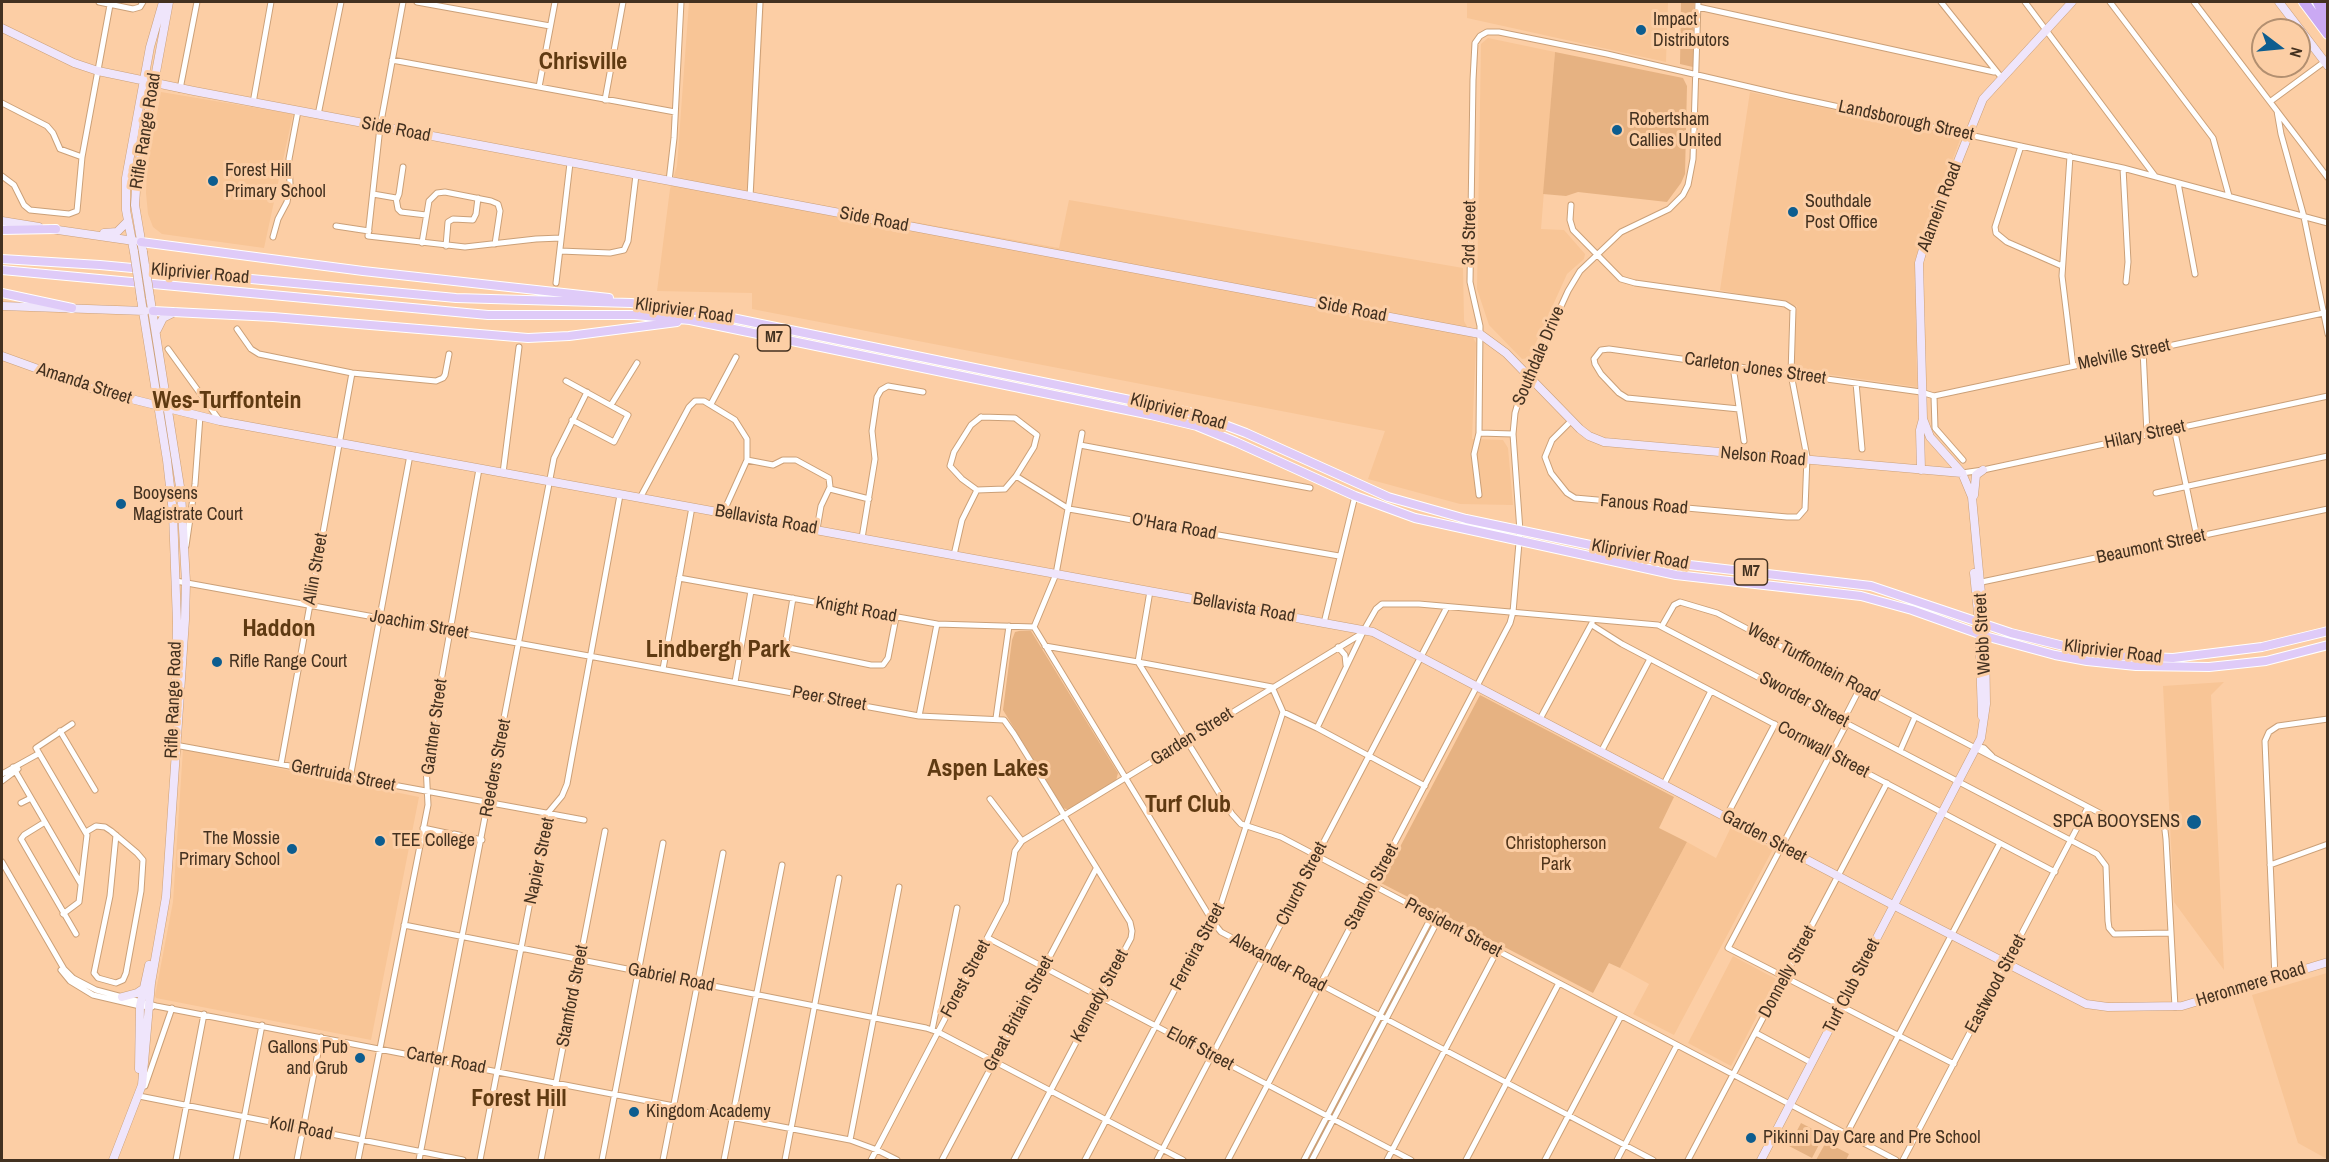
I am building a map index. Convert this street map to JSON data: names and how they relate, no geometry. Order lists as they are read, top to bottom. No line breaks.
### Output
{"streets":{"main road":["Kliprivier Road","M7"],"street":["Landsborough Street","Side Road","Rifle Range Road","Alamein Road","3rd Street","Melville Street","Southdale Drive","Carleton Jones Street","Amanda Street","Hilary Street","Nelson Road","Fanous Road","Bellavista Road","O'Hara Road","Beaumont Street","Allin Street","Knight Road","Joachim Street","Webb Street","West Turffontein Road","Peer Street","Sworder Street","Gantner Street","Garden Street","Cornwall Street","Reeders Street","Gertruida Street","Napier Street","Church Street","Stanton Street","President Street","Ferreira Street","Alexander Road","Donnelly Street","Gabriel Road","Forest Street","Eastwood Street","Heronmere Road","Turf Club Street","Stamford Street","Kennedy Street","Great Britain Street","Eloff Street","Carter Road","Koll Road"]},"crossings":[["Landsborough Street","Alamein Road"],["Landsborough Street","3rd Street"],["Landsborough Street","Southdale Drive"],["Side Road","Rifle Range Road"],["Side Road","3rd Street"],["Side Road","Southdale Drive"],["Side Road","Nelson Road"],["Side Road","Fanous Road"],["Rifle Range Road","Amanda Street"],["Rifle Range Road","Bellavista Road"],["Rifle Range Road","Joachim Street"],["Rifle Range Road","Gertruida Street"],["Rifle Range Road","Carter Road"],["Rifle Range Road","Koll Road"],["Alamein Road","Melville Street"],["Alamein Road","Carleton Jones Street"],["Alamein Road","Hilary Street"],["Alamein Road","Nelson Road"],["Alamein Road","Webb Street"],["Kliprivier Road","Southdale Drive"],["Kliprivier Road","Webb Street"],["Melville Street","Carleton Jones Street"],["Southdale Drive","Sworder Street"],["Southdale Drive","Stanton Street"],["Amanda Street","Bellavista Road"],["Hilary Street","Nelson Road"],["Hilary Street","Webb Street"],["Nelson Road","Fanous Road"],["Nelson Road","Webb Street"],["Bellavista Road","Allin Street"],["Bellavista Road","Sworder Street"],["Bellavista Road","Gantner Street"],["Bellavista Road","Garden Street"],["Bellavista Road","Reeders Street"],["Bellavista Road","Napier Street"],["Beaumont Street","Webb Street"],["Allin Street","Joachim Street"],["Allin Street","Gertruida Street"],["Knight Road","Alexander Road"],["Joachim Street","Peer Street"],["Joachim Street","Gantner Street"],["Joachim Street","Reeders Street"],["Joachim Street","Napier Street"],["Webb Street","West Turffontein Road"],["Webb Street","Sworder Street"],["Webb Street","Cornwall Street"],["Webb Street","Turf Club Street"],["West Turffontein Road","Sworder Street"],["West Turffontein Road","Eastwood Street"],["Peer Street","Kennedy Street"],["Sworder Street","Garden Street"],["Sworder Street","Church Street"],["Sworder Street","Stanton Street"],["Sworder Street","Eastwood Street"],["Gantner Street","Gertruida Street"],["Gantner Street","Gabriel Road"],["Gantner Street","Carter Road"],["Gantner Street","Koll Road"],["Garden Street","Church Street"],["Garden Street","Stanton Street"],["Garden Street","President Street"],["Garden Street","Alexander Road"],["Garden Street","Donnelly Street"],["Garden Street","Forest Street"],["Garden Street","Eastwood Street"],["Garden Street","Heronmere Road"],["Garden Street","Turf Club Street"],["Garden Street","Kennedy Street"],["Cornwall Street","Donnelly Street"],["Cornwall Street","Eastwood Street"],["Cornwall Street","Turf Club Street"],["Reeders Street","Gertruida Street"],["Reeders Street","Gabriel Road"],["Reeders Street","Carter Road"],["Reeders Street","Koll Road"],["Gertruida Street","Napier Street"],["Napier Street","Gabriel Road"],["Napier Street","Carter Road"],["Church Street","President Street"],["Church Street","Alexander Road"],["Church Street","Gabriel Road"],["Church Street","Eloff Street"],["Stanton Street","President Street"],["Stanton Street","Alexander Road"],["Stanton Street","Eloff Street"],["President Street","Ferreira Street"],["President Street","Donnelly Street"],["President Street","Turf Club Street"],["Ferreira Street","Alexander Road"],["Ferreira Street","Gabriel Road"],["Ferreira Street","Eloff Street"],["Gabriel Road","Forest Street"],["Gabriel Road","Stamford Street"],["Gabriel Road","Kennedy Street"],["Gabriel Road","Great Britain Street"],["Forest Street","Eloff Street"],["Forest Street","Carter Road"],["Stamford Street","Carter Road"],["Kennedy Street","Great Britain Street"],["Kennedy Street","Eloff Street"],["Great Britain Street","Eloff Street"]],"districts":["Chrisville","Wes-Turffontein","Haddon","Lindbergh Park","Aspen Lakes","Turf Club","Forest Hill"],"parks":["Christopherson Park"],"places":["Impact Distributors","Robertsham Callies United","Forest Hill Primary School","Southdale Post Office","Booysens Magistrate Court","Rifle Range Court","SPCA BOOYSENS","TEE College","The Mossie Primary School","Gallons Pub and Grub","Kingdom Academy","Pikinni Day Care and Pre School"],"north":"right"}
